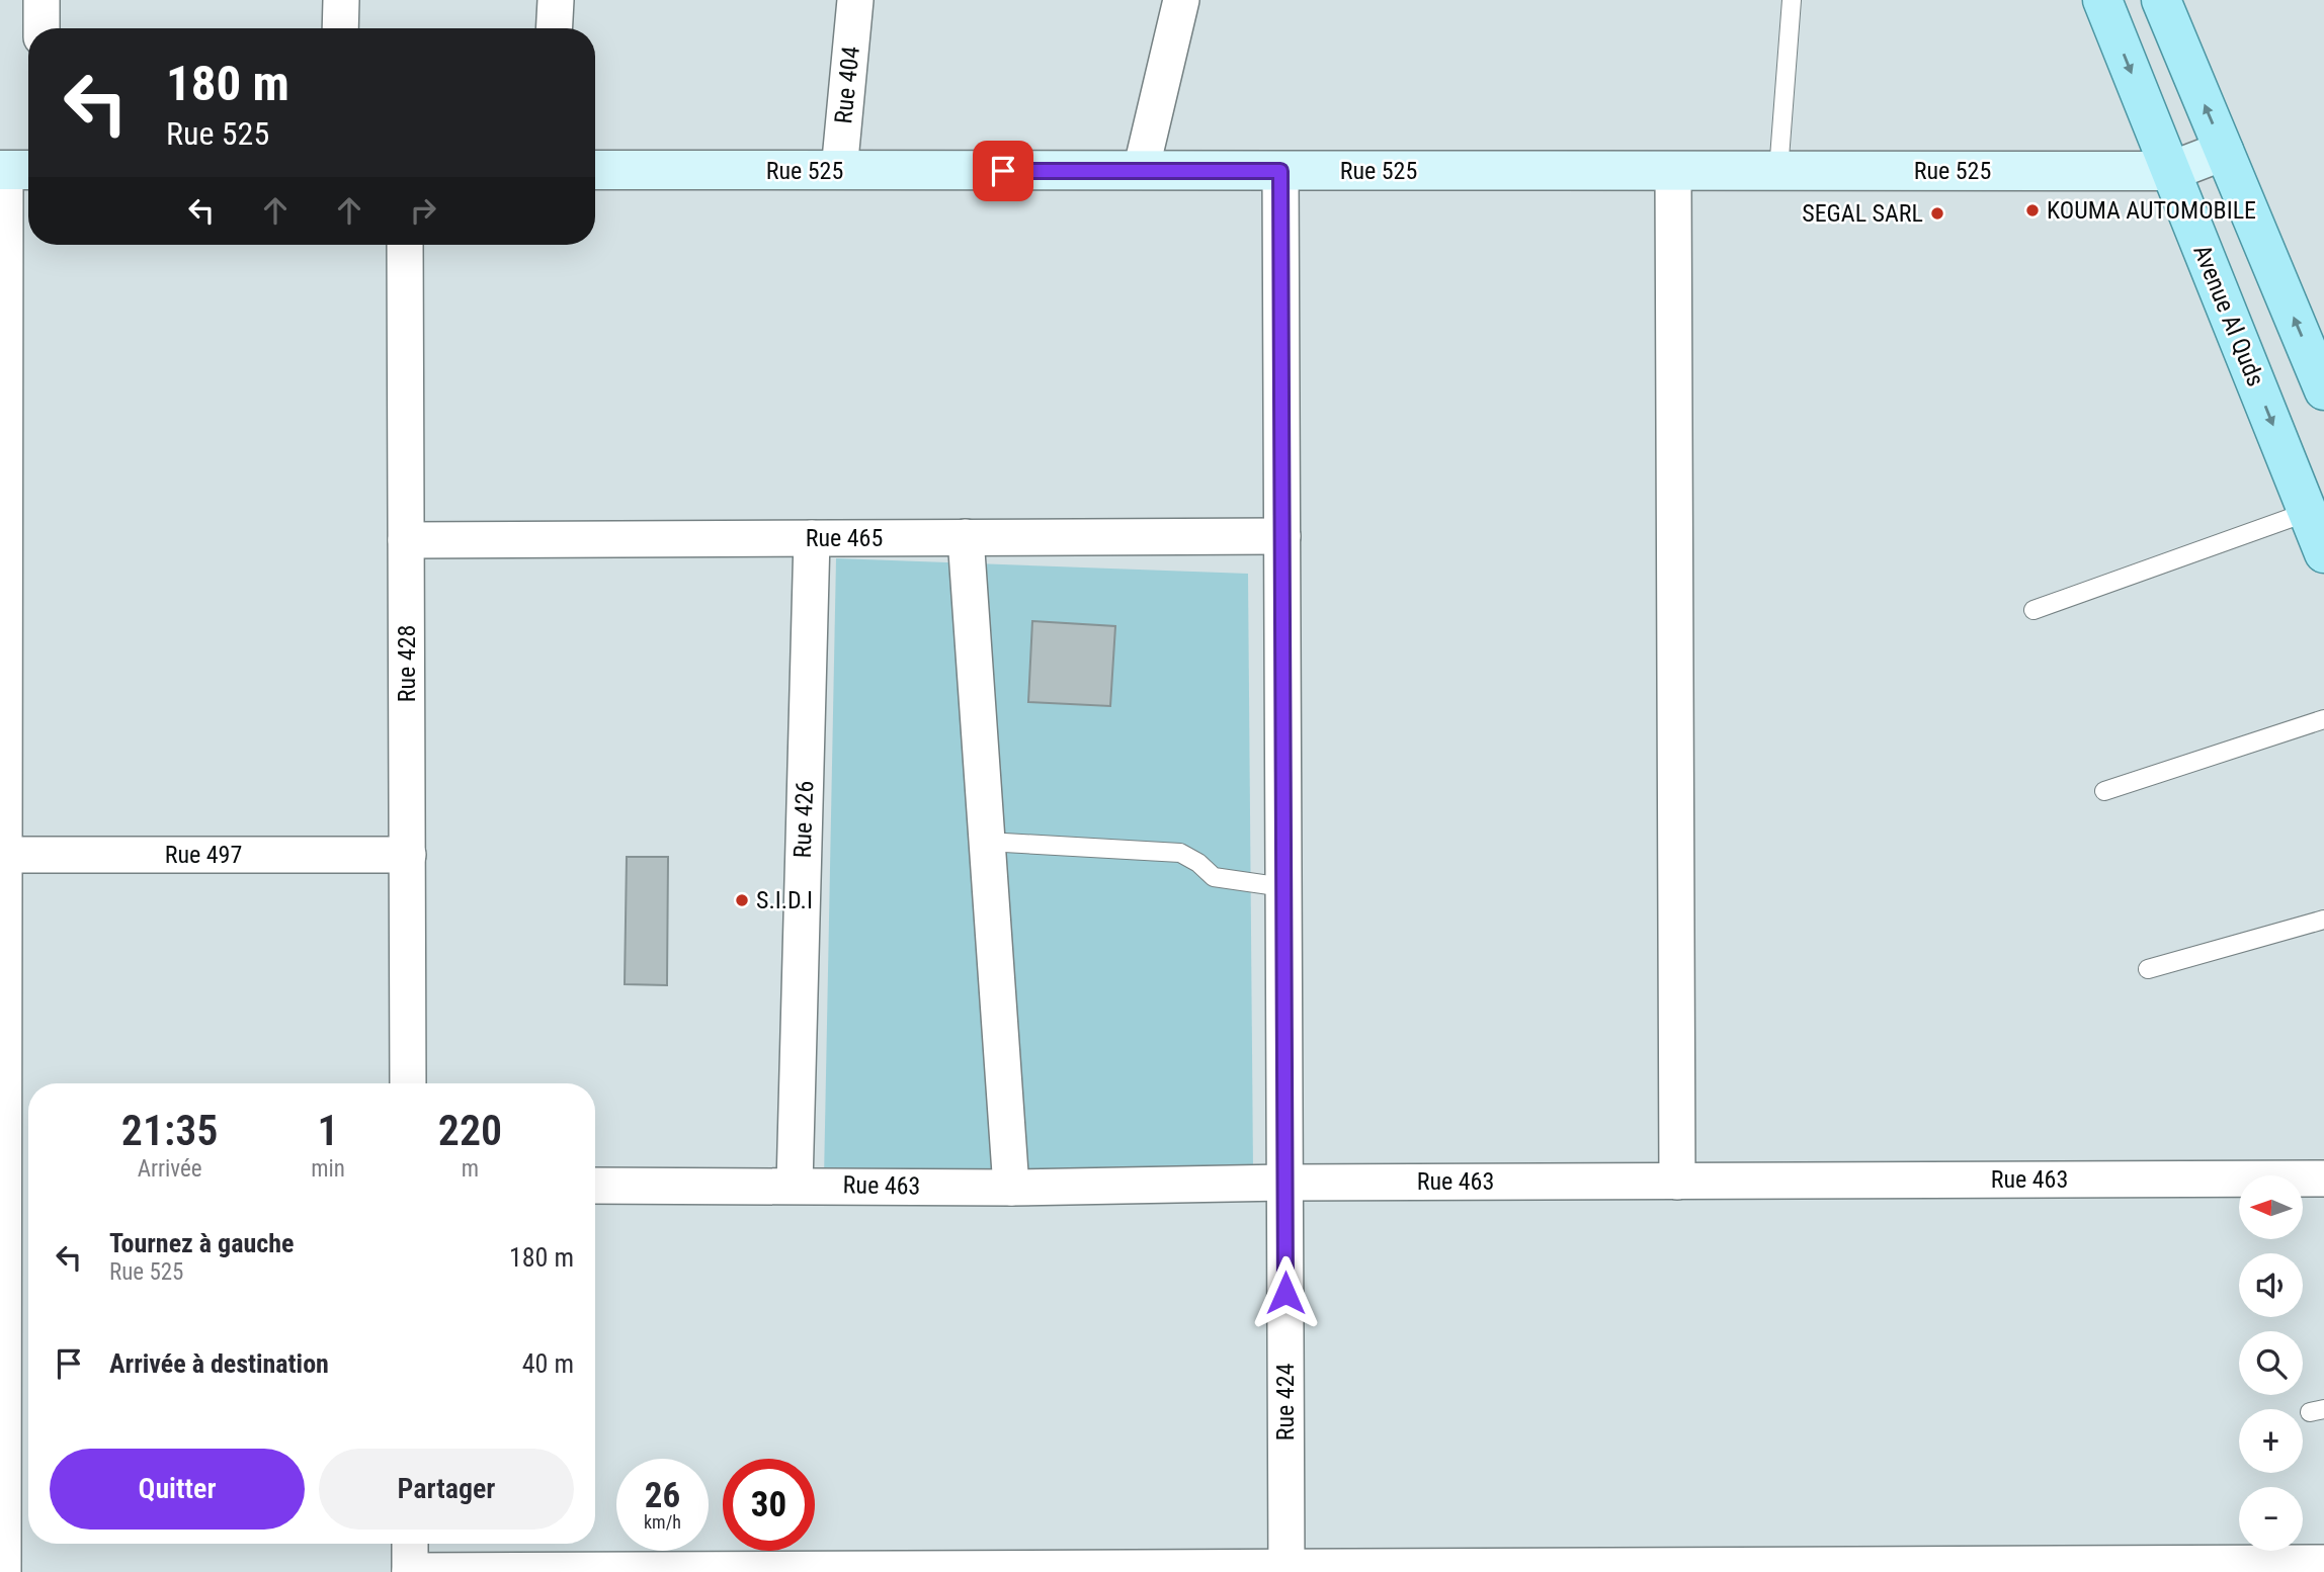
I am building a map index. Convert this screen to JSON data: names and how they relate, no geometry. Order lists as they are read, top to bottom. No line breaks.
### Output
{"streets":{"main road":["Avenue Al Quds"],"street":["Rue 404","Rue 525","Rue 465","Rue 428","Rue 426","Rue 497","Rue 463","Rue 424"]},"crossings":[["Rue 404","Rue 525"],["Rue 525","Avenue Al Quds"],["Rue 525","Rue 424"],["Rue 465","Rue 428"],["Rue 465","Rue 426"],["Rue 465","Rue 424"],["Rue 428","Rue 497"],["Rue 426","Rue 463"],["Rue 463","Rue 424"]],"places":["KOUMA AUTOMOBILE","SEGAL SARL","S.I.D.I"],"north":"left","page":{"turn":["180 m","Rue 525"],"eta":["21:35","Arrivée","1","min","220","m"],"map_buttons":["+","−"],"list":[{"name":"Tournez à gauche","note":"Rue 525","value":"180 m"},{"name":"Arrivée à destination","value":"40 m"}],"buttons":["Quitter","Partager"],"speed":"26 km/h","limit":"30"}}
